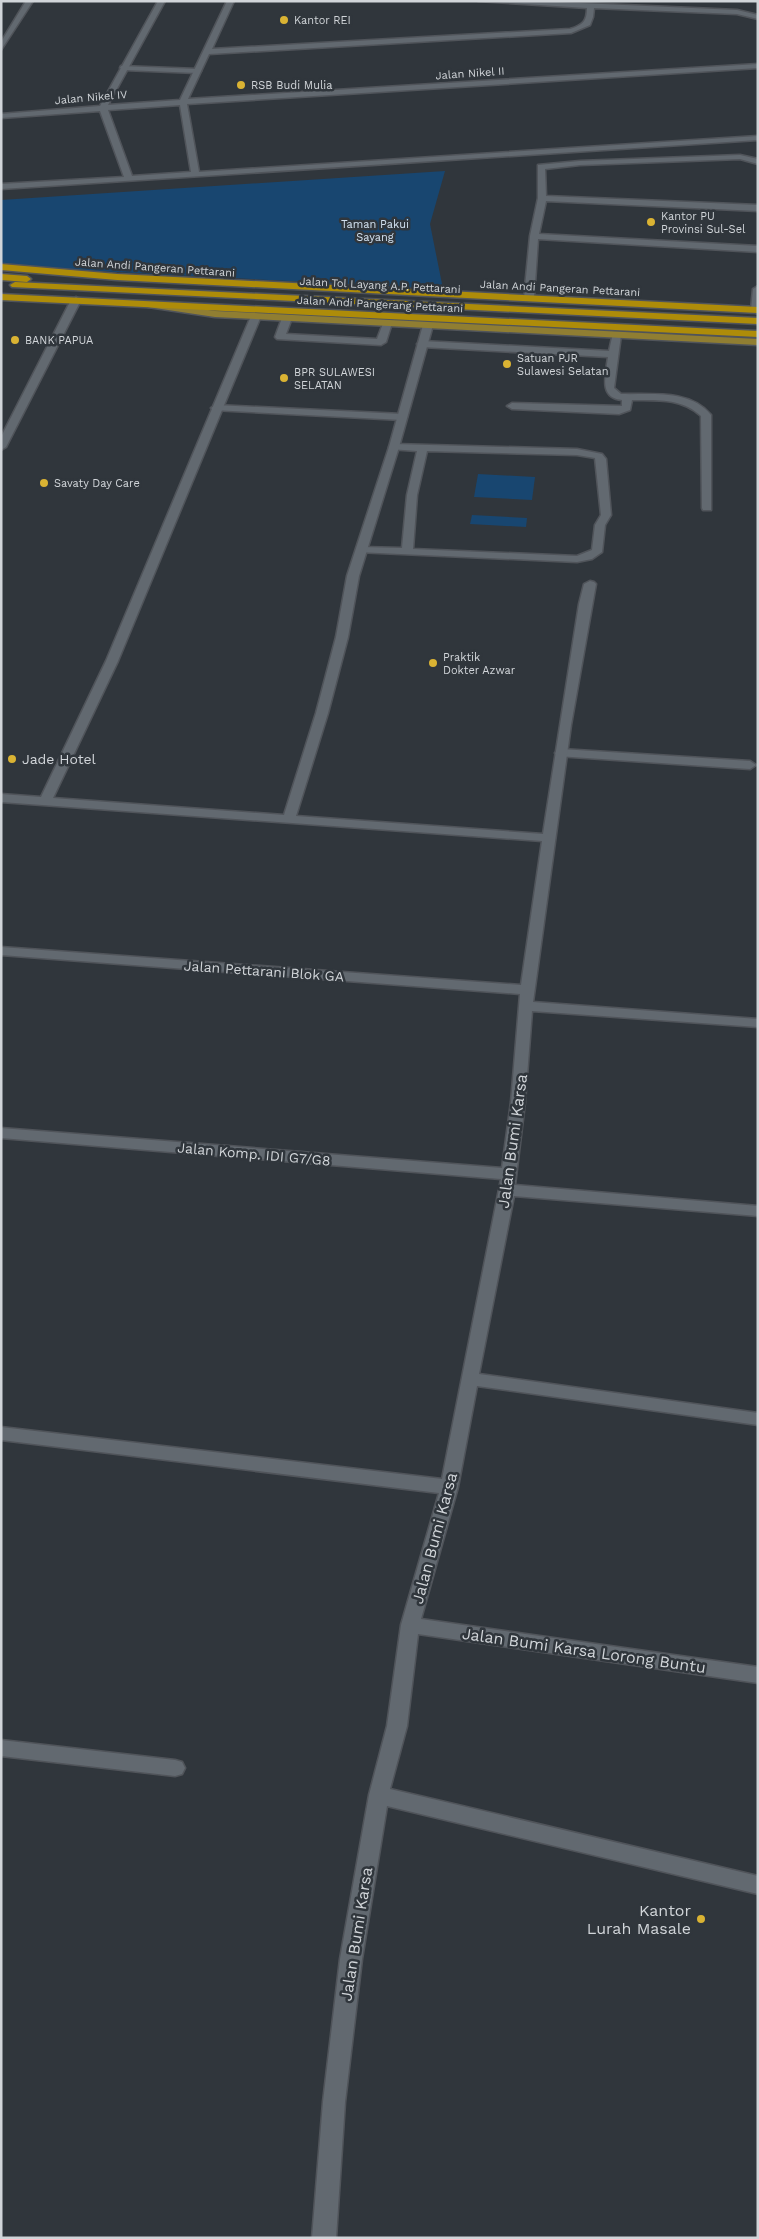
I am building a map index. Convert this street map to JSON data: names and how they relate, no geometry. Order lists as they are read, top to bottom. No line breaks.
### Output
{"streets":{"highway":["Jalan Andi Pangeran Pettarani","Jalan Tol Layang A.P. Pettarani","Jalan Andi Pangerang Pettarani"],"street":["Jalan Nikel II","Jalan Nikel IV","Jalan Pettarani Blok GA","Jalan Bumi Karsa","Jalan Komp. IDI G7/G8","Jalan Bumi Karsa Lorong Buntu"]},"crossings":[["Jalan Nikel II","Jalan Nikel IV"],["Jalan Andi Pangeran Pettarani","Jalan Tol Layang A.P. Pettarani"],["Jalan Pettarani Blok GA","Jalan Bumi Karsa"],["Jalan Bumi Karsa","Jalan Komp. IDI G7/G8"],["Jalan Bumi Karsa","Jalan Bumi Karsa Lorong Buntu"]],"parks":["Taman Pakui Sayang"],"places":["Kantor REI","RSB Budi Mulia","Kantor PU Provinsi Sul-Sel","BANK PAPUA","Satuan PJR Sulawesi Selatan","BPR SULAWESI SELATAN","Savaty Day Care","Praktik Dokter Azwar","Jade Hotel","Kantor Lurah Masale"]}
